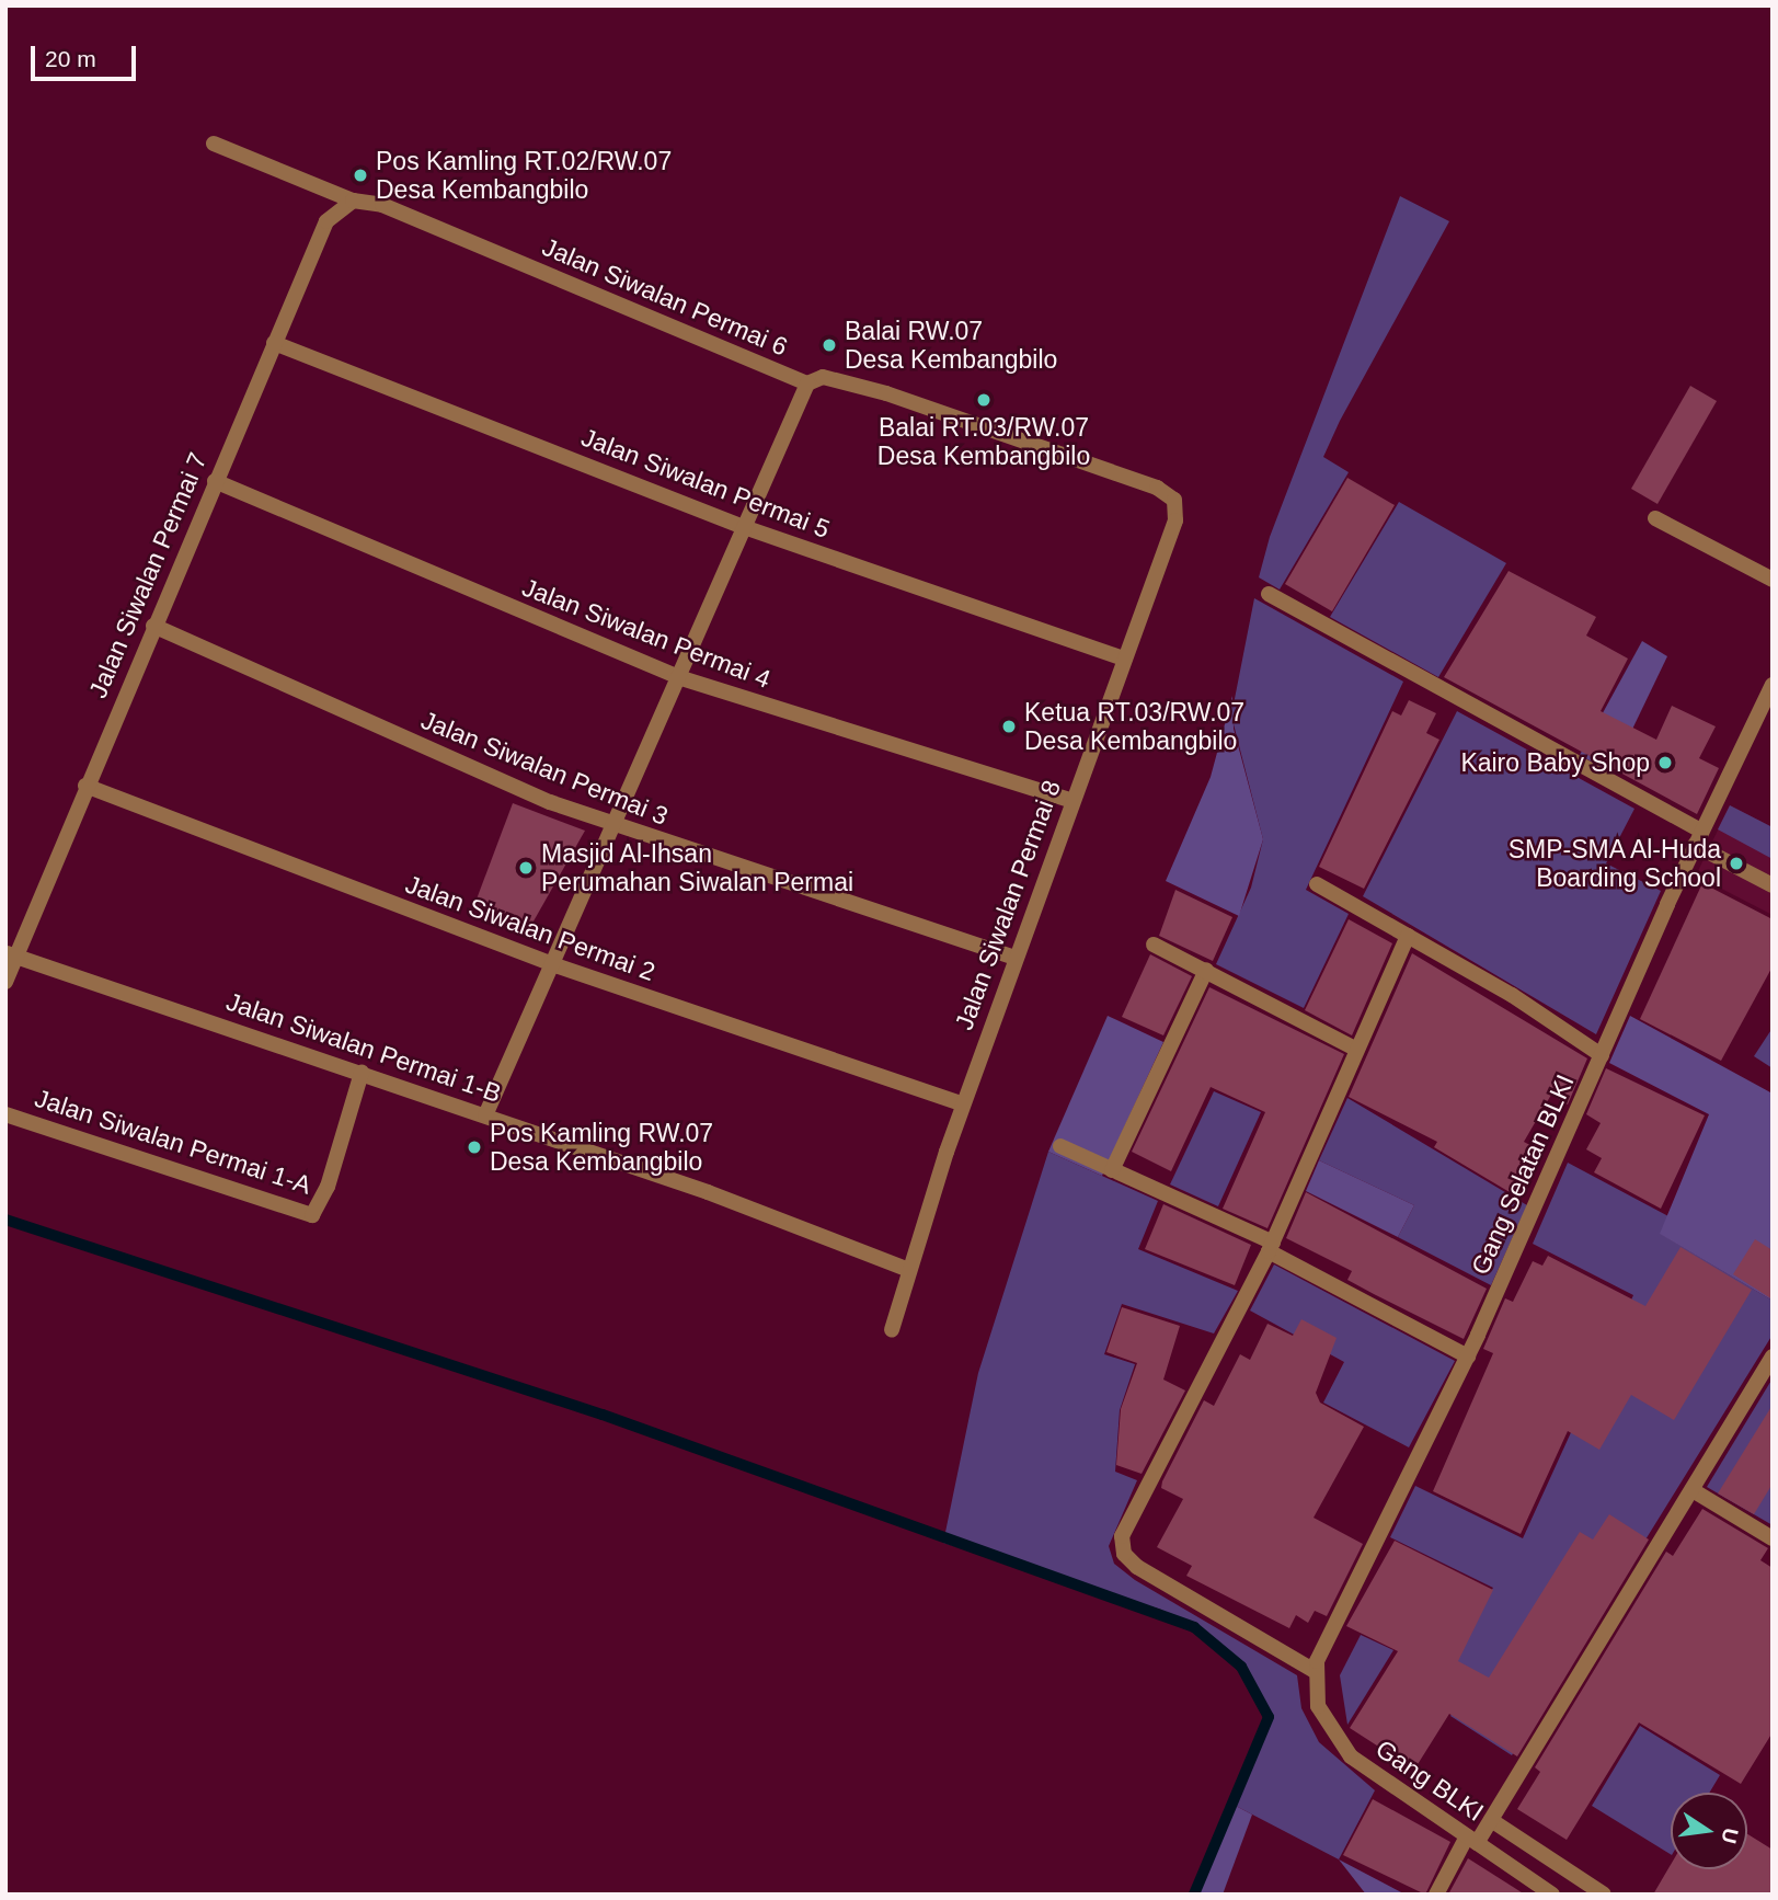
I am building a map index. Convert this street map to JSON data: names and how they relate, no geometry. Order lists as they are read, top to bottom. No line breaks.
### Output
{"streets":{"street":["Jalan Siwalan Permai 6","Jalan Siwalan Permai 5","Jalan Siwalan Permai 7","Jalan Siwalan Permai 4","Jalan Siwalan Permai 3","Jalan Siwalan Permai 8","Jalan Siwalan Permai 2","Jalan Siwalan Permai 1-B","Jalan Siwalan Permai 1-A","Gang Selatan BLKI","Gang BLKI"]},"crossings":[["Jalan Siwalan Permai 6","Jalan Siwalan Permai 7"],["Jalan Siwalan Permai 6","Jalan Siwalan Permai 8"],["Jalan Siwalan Permai 5","Jalan Siwalan Permai 7"],["Jalan Siwalan Permai 5","Jalan Siwalan Permai 8"],["Jalan Siwalan Permai 7","Jalan Siwalan Permai 4"],["Jalan Siwalan Permai 7","Jalan Siwalan Permai 3"],["Jalan Siwalan Permai 7","Jalan Siwalan Permai 2"],["Jalan Siwalan Permai 7","Jalan Siwalan Permai 1-B"],["Jalan Siwalan Permai 4","Jalan Siwalan Permai 8"],["Jalan Siwalan Permai 3","Jalan Siwalan Permai 8"],["Jalan Siwalan Permai 8","Jalan Siwalan Permai 2"],["Jalan Siwalan Permai 8","Jalan Siwalan Permai 1-B"],["Jalan Siwalan Permai 1-B","Jalan Siwalan Permai 1-A"],["Gang Selatan BLKI","Gang BLKI"]],"places":["Pos Kamling RT.02/RW.07 Desa Kembangbilo","Balai RW.07 Desa Kembangbilo","Balai RT.03/RW.07 Desa Kembangbilo","Ketua RT.03/RW.07 Desa Kembangbilo","Kairo Baby Shop","SMP-SMA Al-Huda Boarding School","Masjid Al-Ihsan Perumahan Siwalan Permai","Pos Kamling RW.07 Desa Kembangbilo"],"scale_bar":"20 m","north":"right"}
